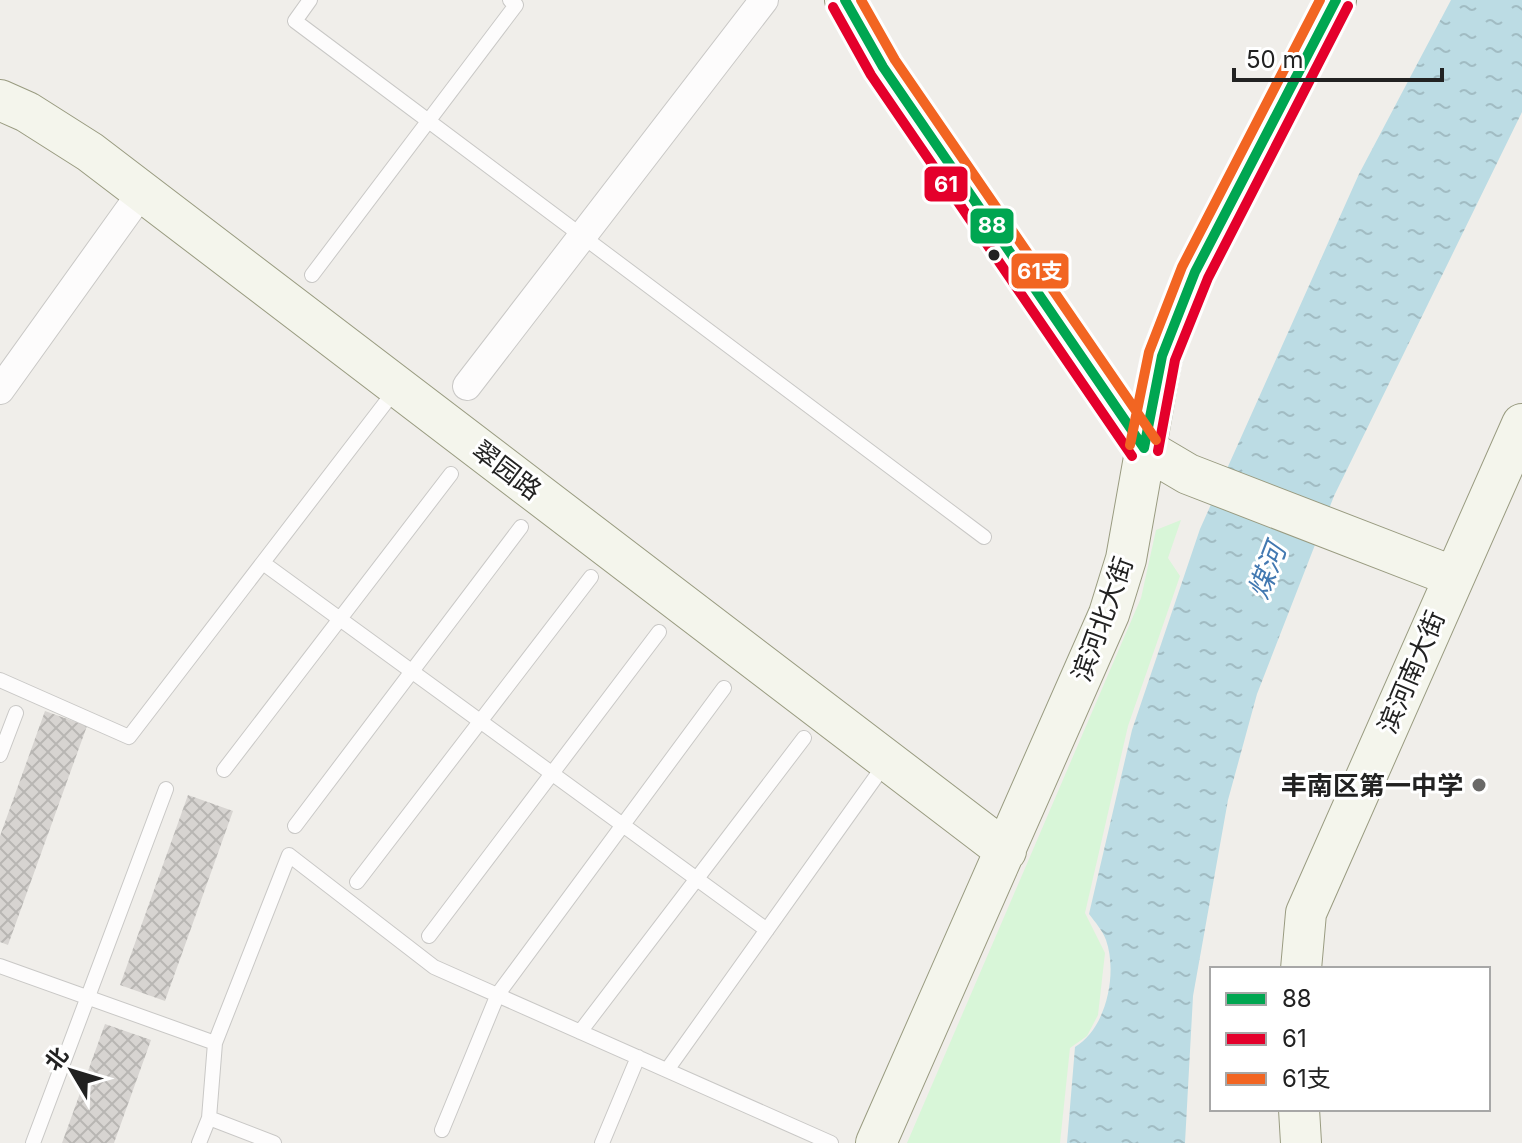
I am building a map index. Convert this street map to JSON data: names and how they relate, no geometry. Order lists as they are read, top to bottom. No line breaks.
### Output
{"streets":{"street":["翠园路","滨河北大街","滨河南大街"]},"crossings":[["翠园路","滨河北大街"]],"water":["煤河"],"places":["丰南区第一中学"],"lines":["transit line 88","transit line 61支","transit line 61"],"legend":["88","61","61支"],"scale_bar":"50 m","north":"top left"}
